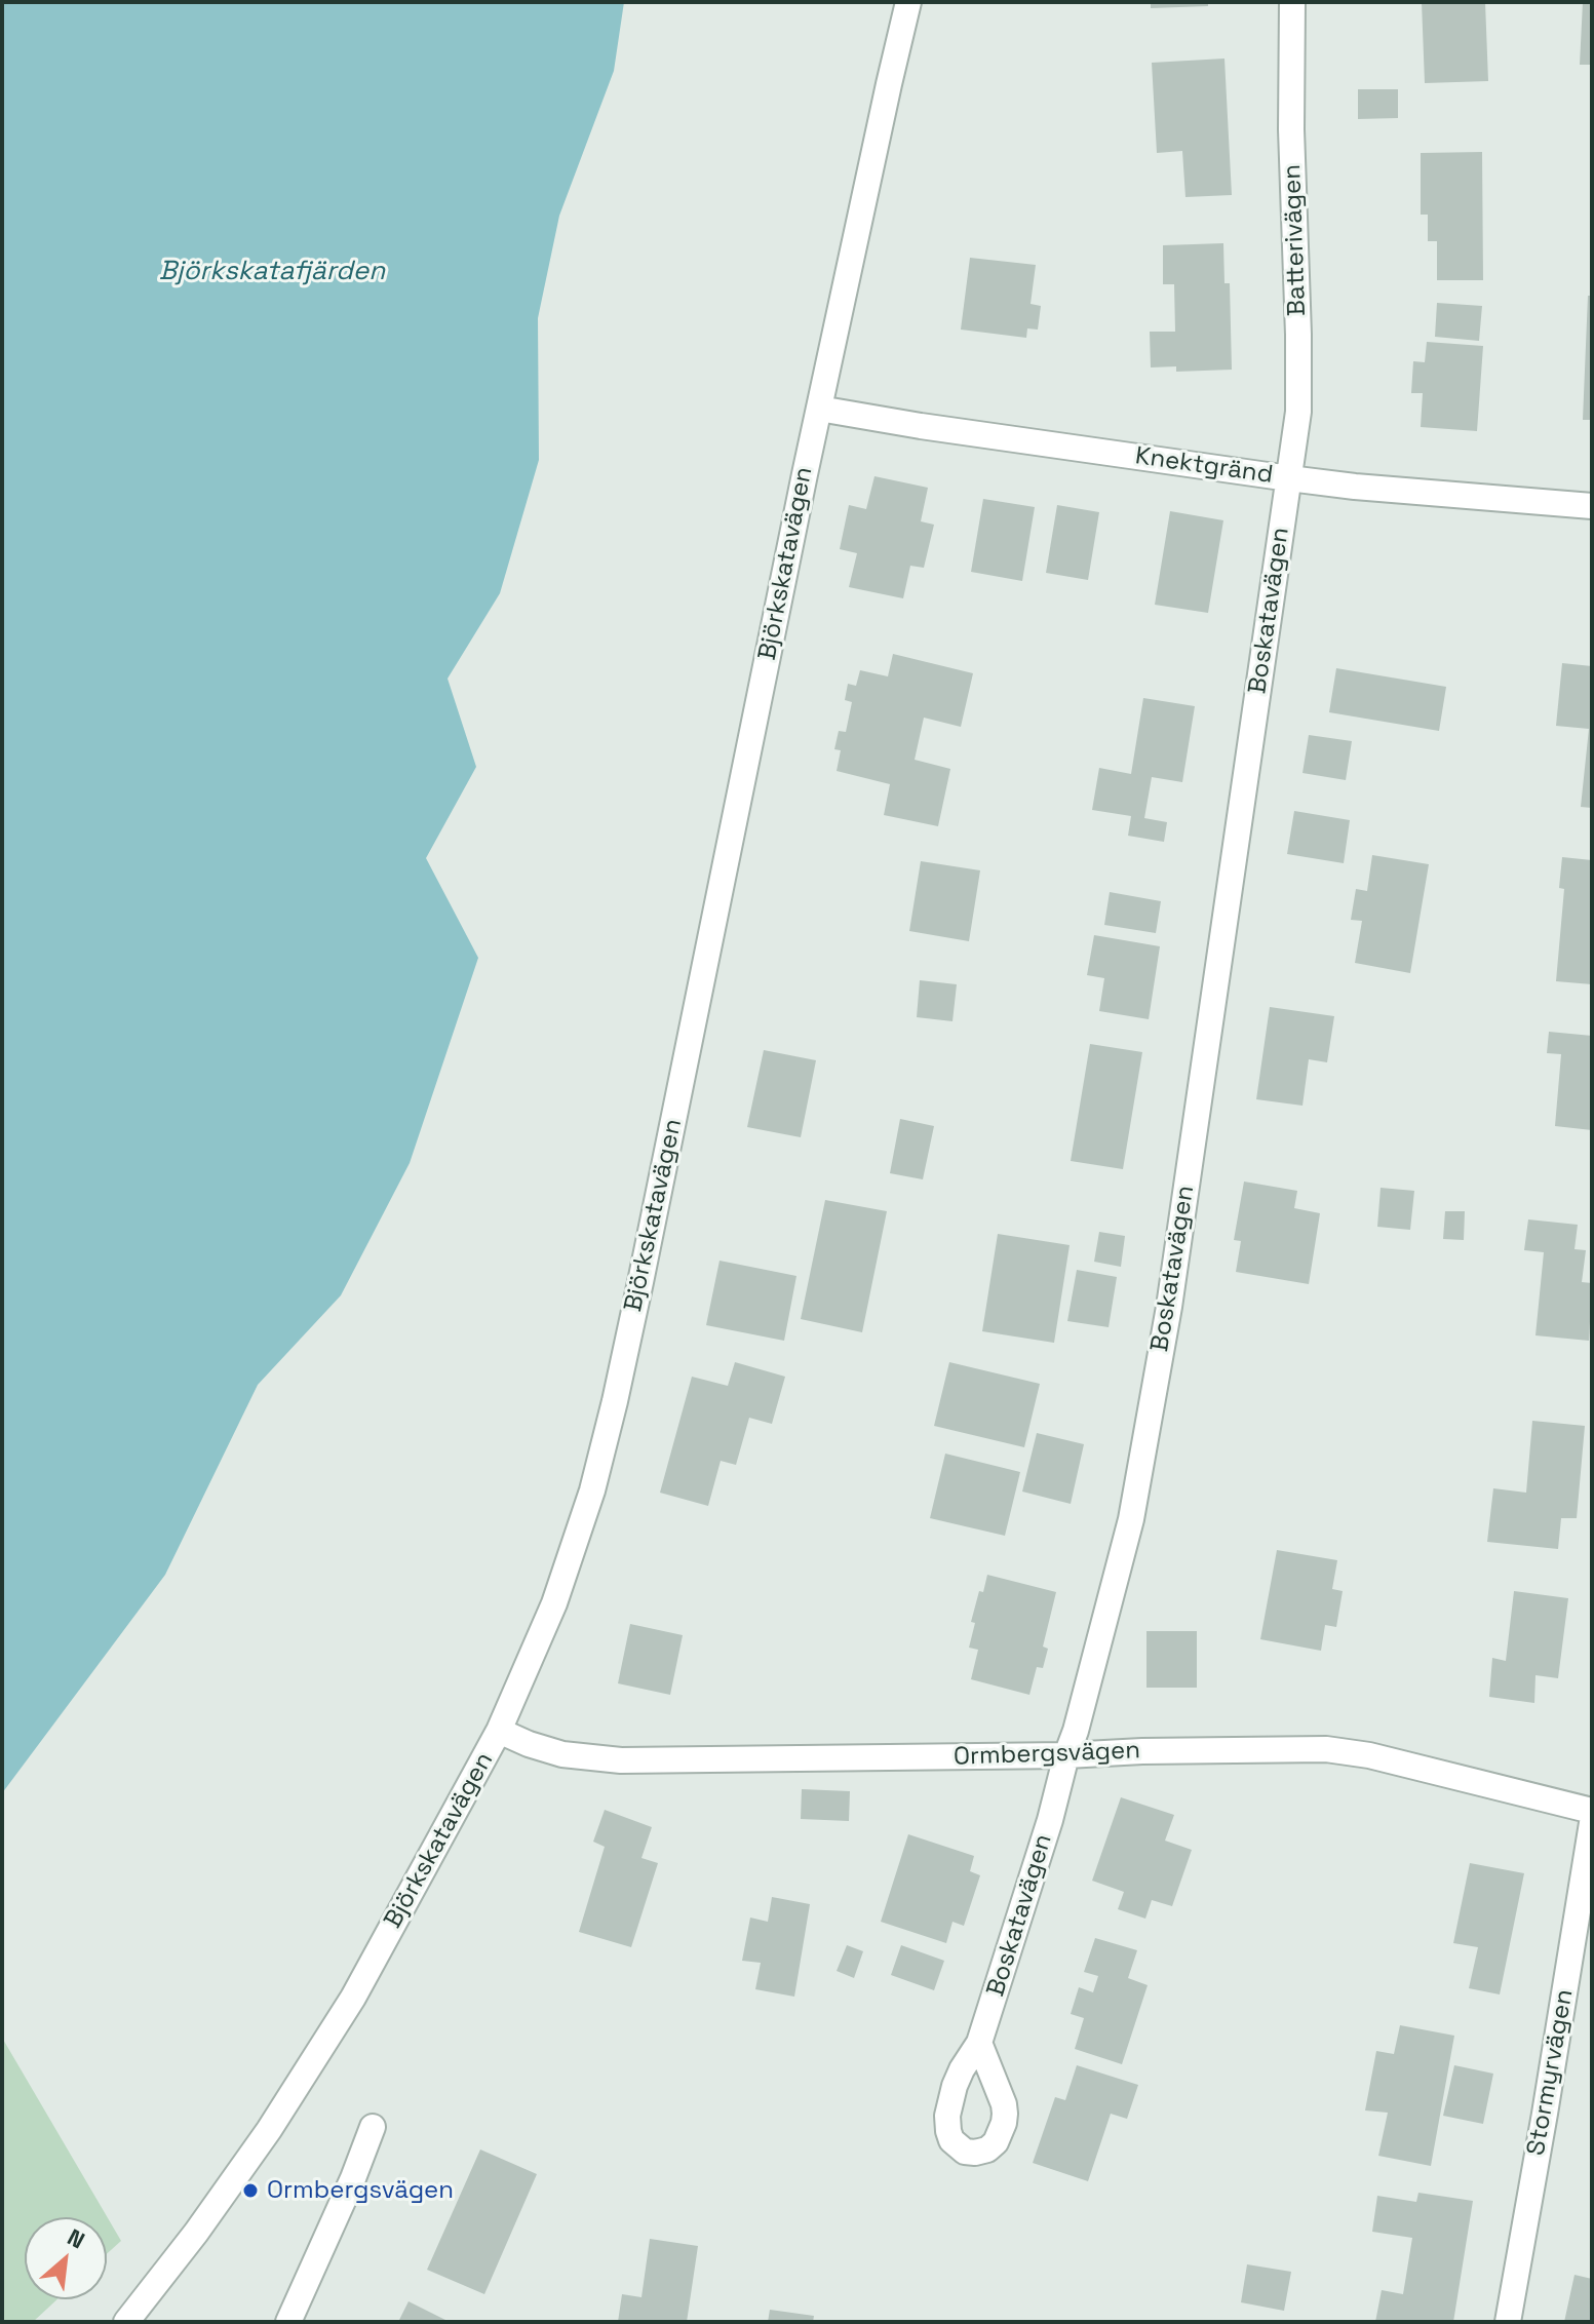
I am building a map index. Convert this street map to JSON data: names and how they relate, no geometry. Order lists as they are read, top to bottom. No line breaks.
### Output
{"streets":{"street":["Batterivägen","Knektgränd","Björkskatavägen","Boskatavägen","Ormbergsvägen","Stormyrvägen"]},"crossings":[["Batterivägen","Knektgränd"],["Batterivägen","Boskatavägen"],["Knektgränd","Björkskatavägen"],["Knektgränd","Boskatavägen"],["Björkskatavägen","Ormbergsvägen"],["Boskatavägen","Ormbergsvägen"]],"water":["Björkskatafjärden"],"places":["Ormbergsvägen"],"north":"top right"}
